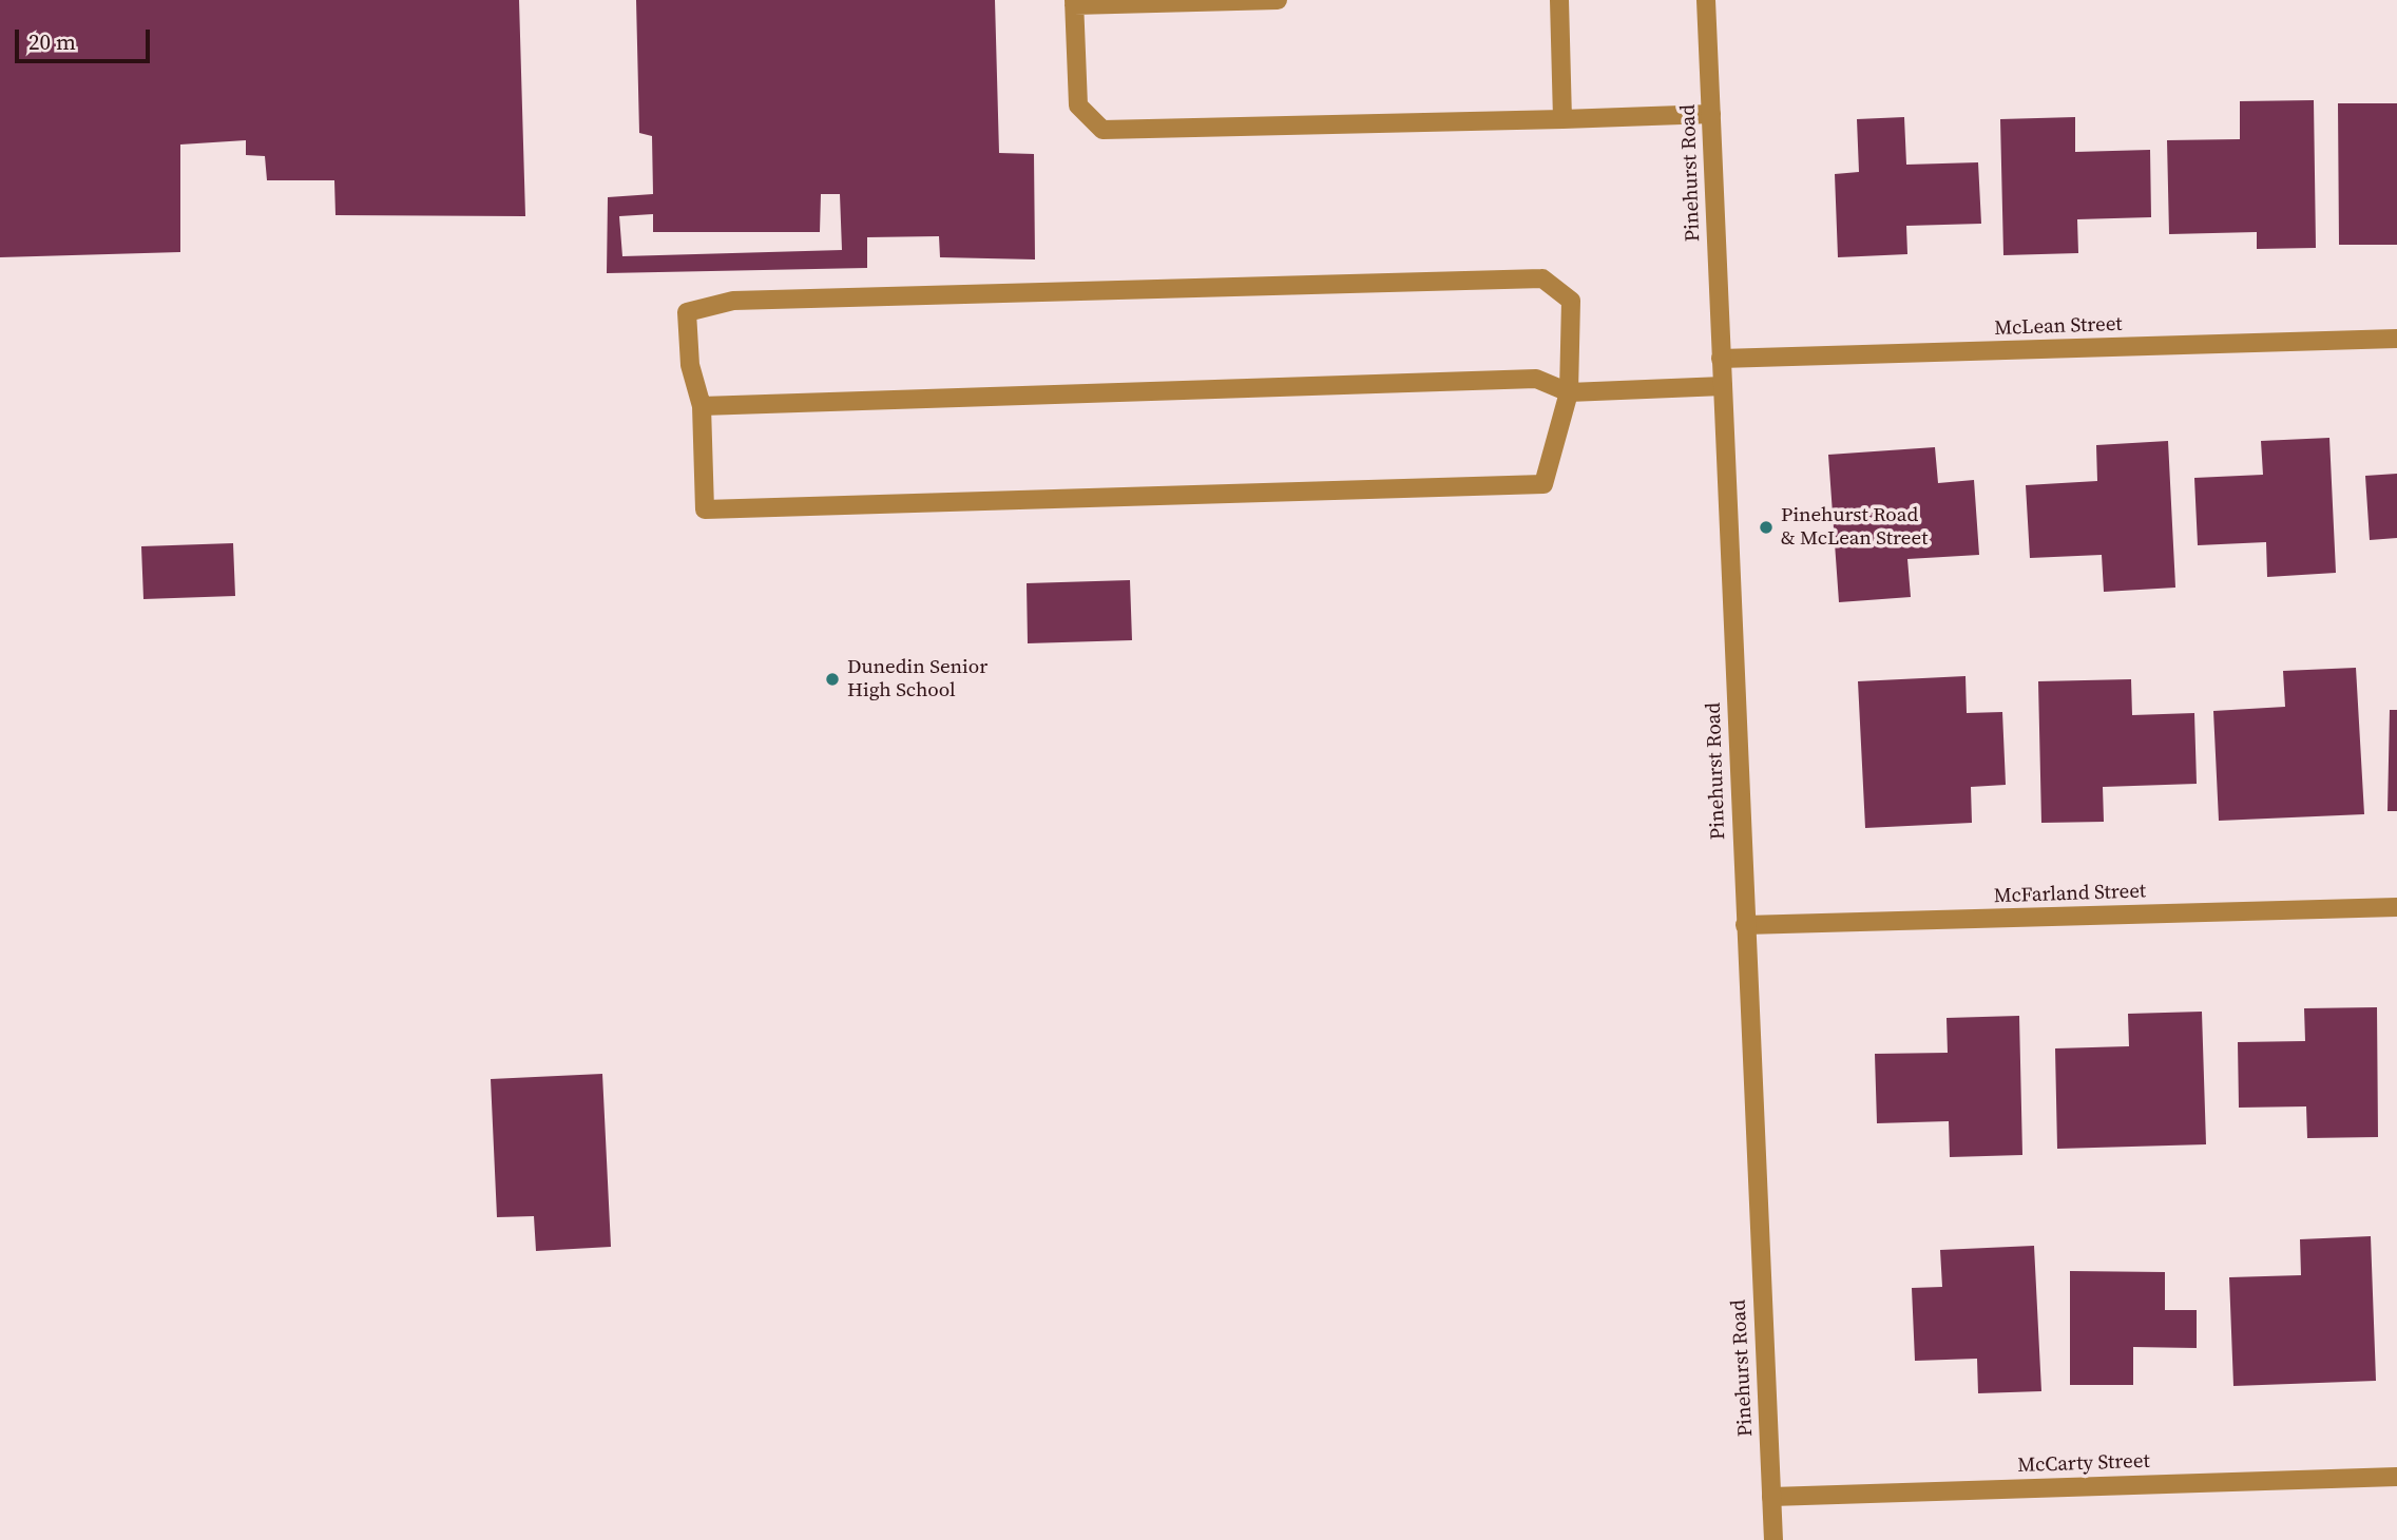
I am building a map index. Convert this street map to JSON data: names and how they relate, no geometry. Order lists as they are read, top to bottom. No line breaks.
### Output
{"streets":{"street":["Pinehurst Road","McLean Street","McFarland Street","McCarty Street"]},"crossings":[["Pinehurst Road","McLean Street"],["Pinehurst Road","McFarland Street"],["Pinehurst Road","McCarty Street"]],"places":["Pinehurst Road & McLean Street","Dunedin Senior High School"],"scale_bar":"20 m"}
